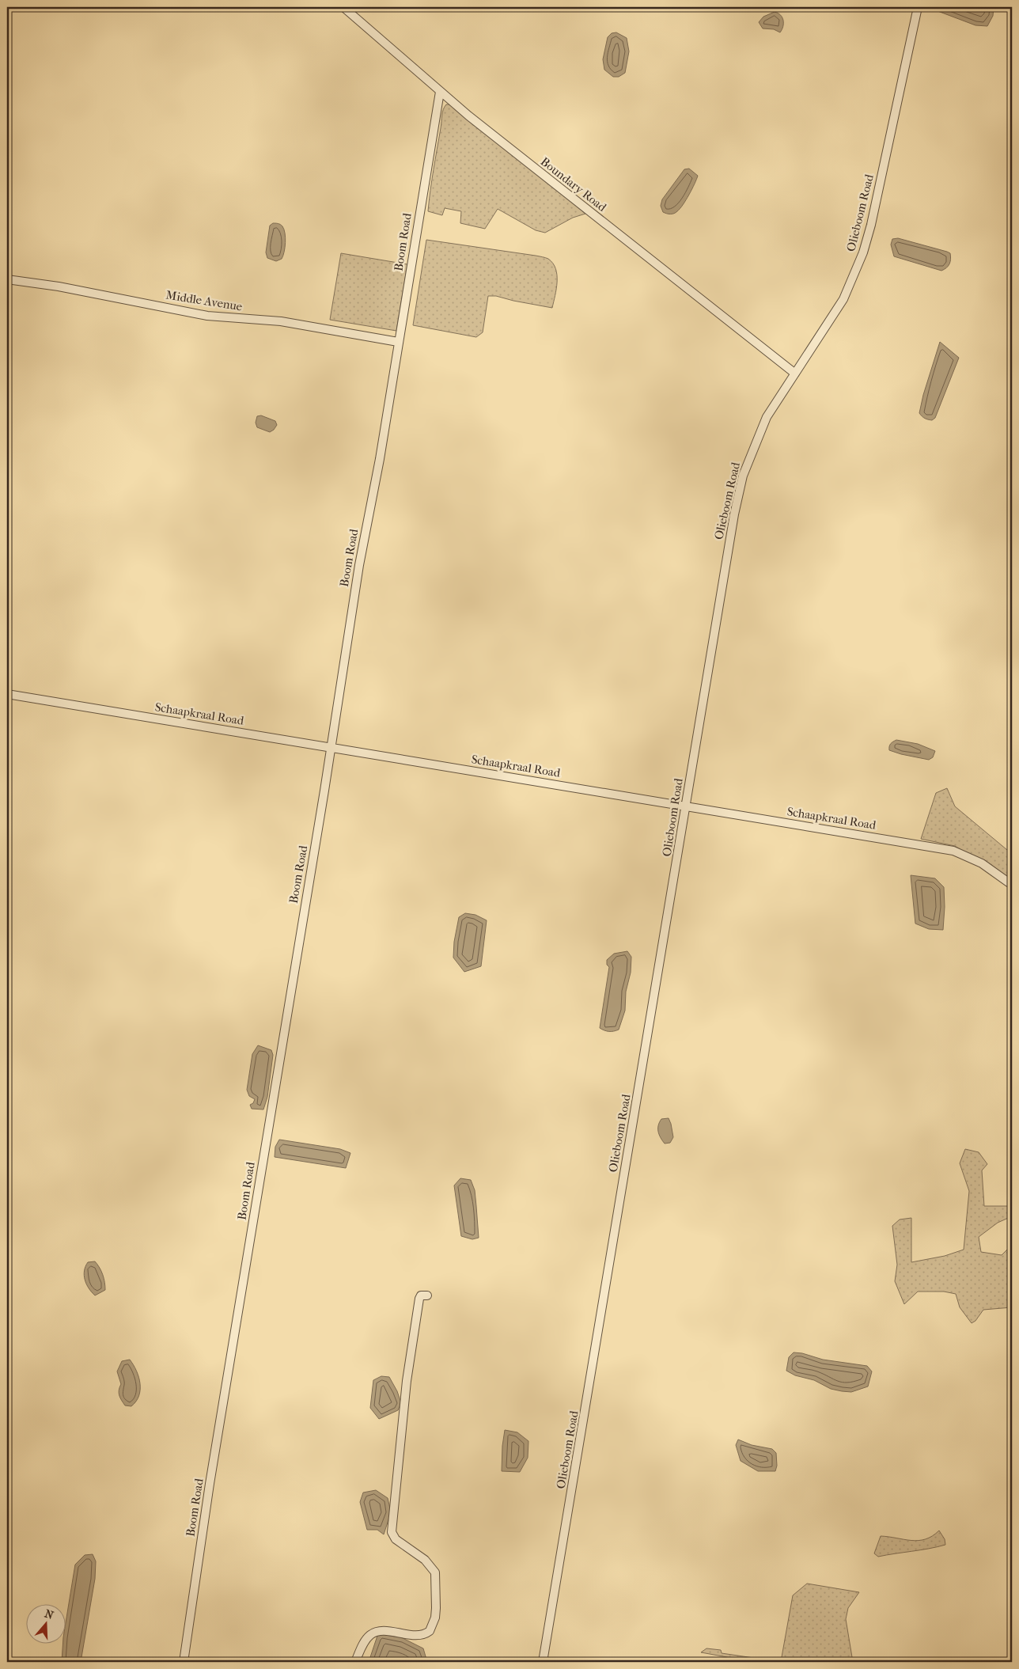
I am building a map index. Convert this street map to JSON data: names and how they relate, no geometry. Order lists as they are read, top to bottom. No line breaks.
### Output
{"streets":{"street":["Boundary Road","Olieboom Road","Boom Road","Middle Avenue","Schaapkraal Road"]},"crossings":[["Boundary Road","Olieboom Road"],["Boundary Road","Boom Road"],["Olieboom Road","Schaapkraal Road"],["Boom Road","Middle Avenue"],["Boom Road","Schaapkraal Road"]],"north":"top"}
